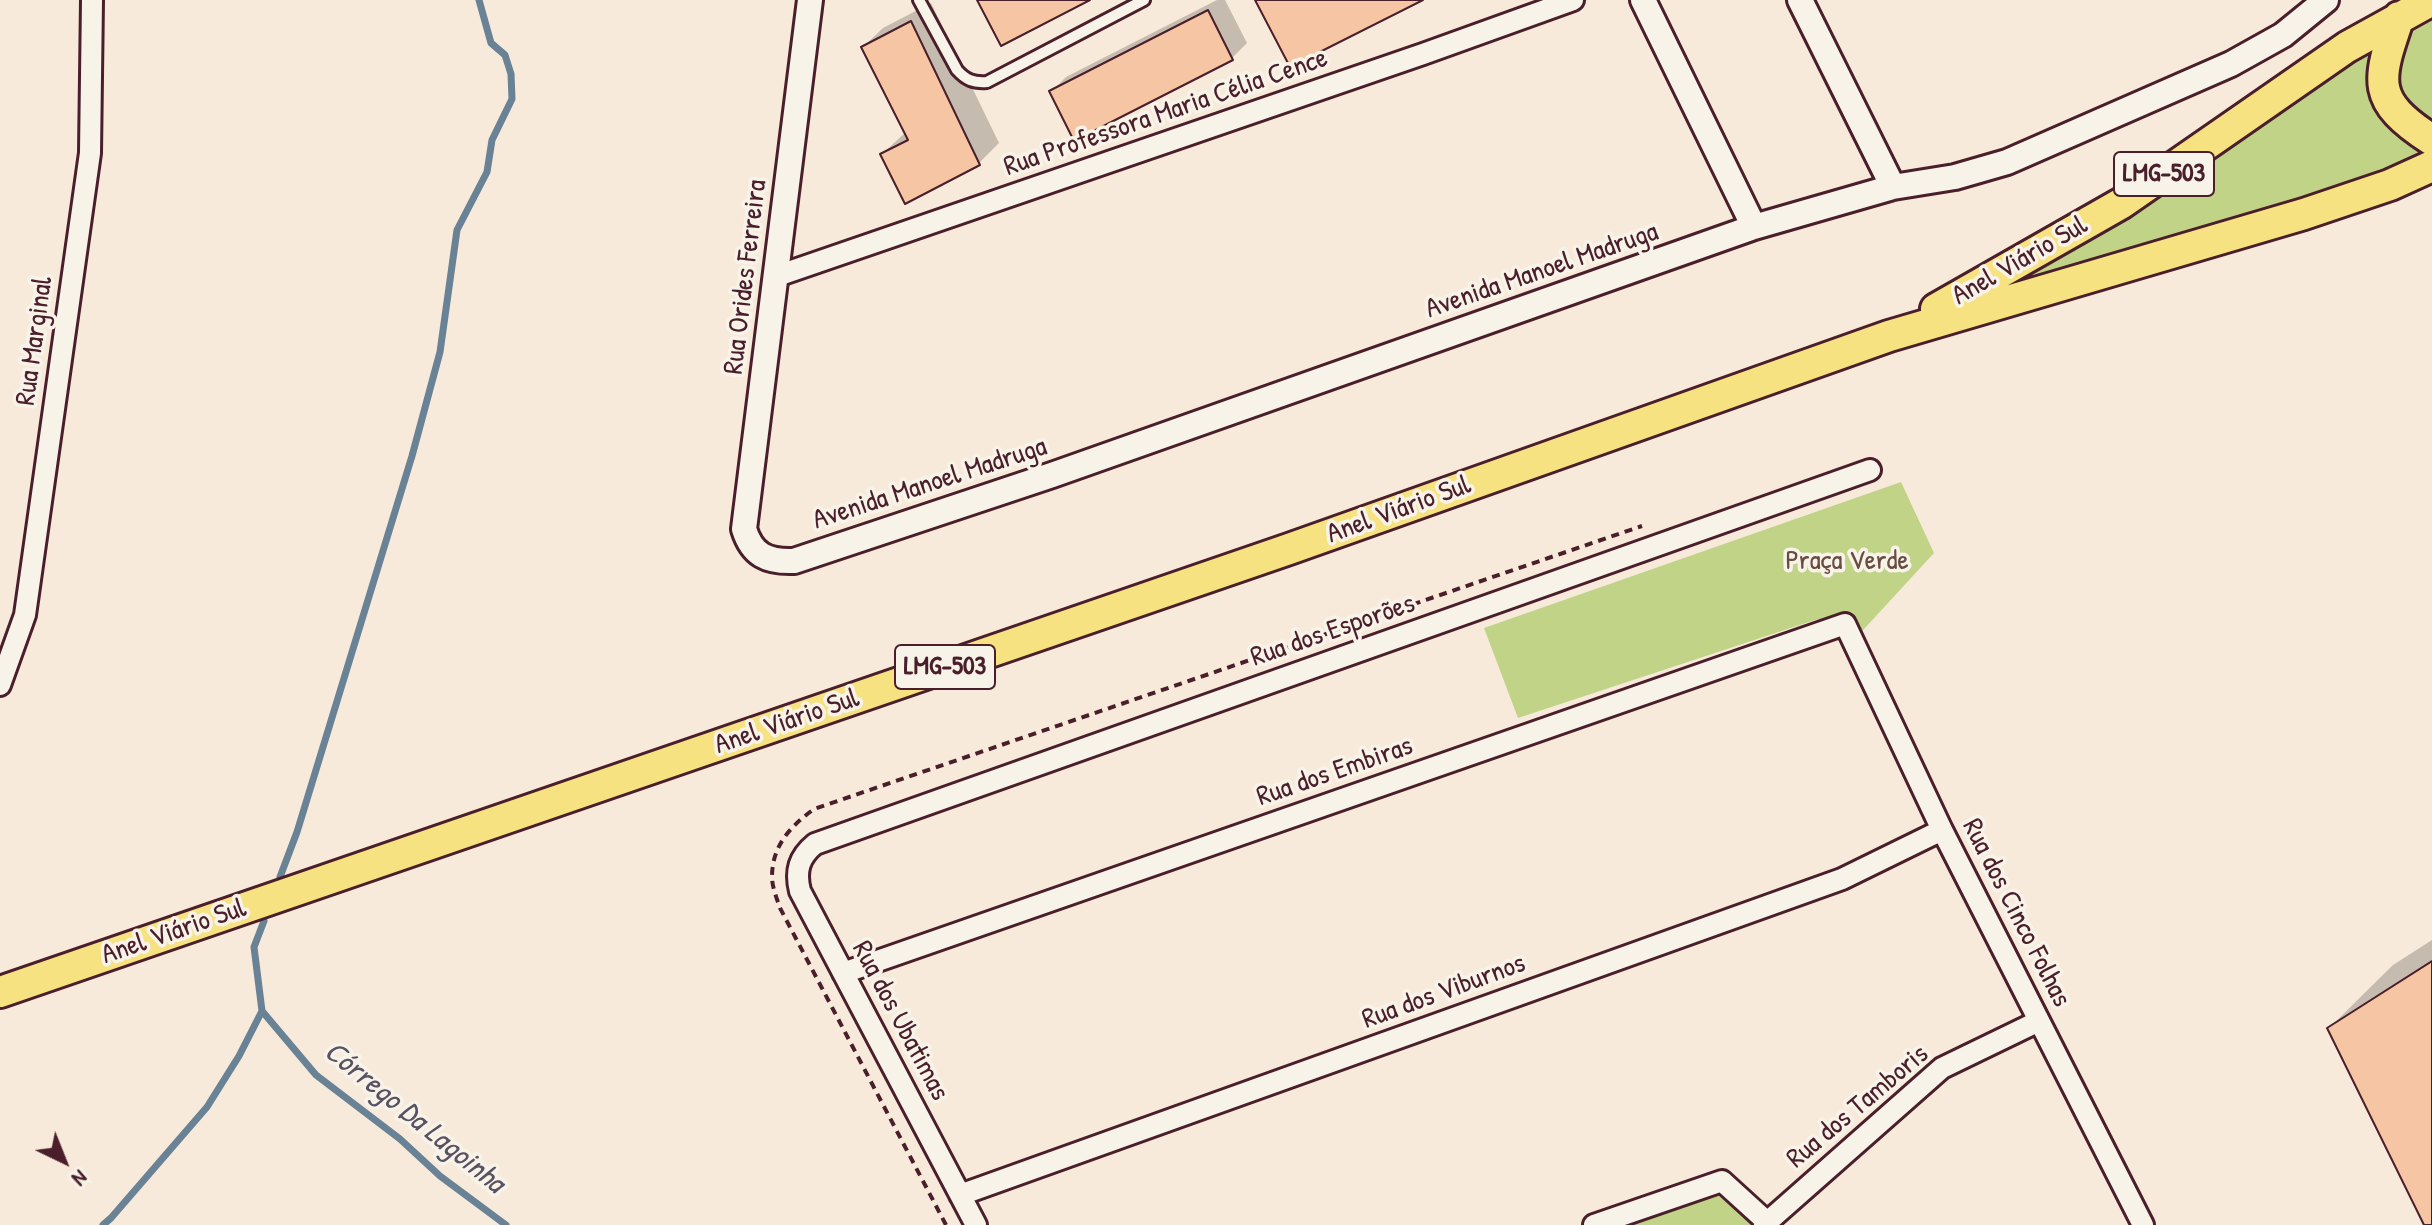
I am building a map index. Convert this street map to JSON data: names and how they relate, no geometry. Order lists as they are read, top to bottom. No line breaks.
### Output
{"streets":{"main road":["LMG-503","Anel Viário Sul"],"street":["Rua Professora Maria Célia Cence","Avenida Manoel Madruga","Rua Orides Ferreira","Rua Marginal","Rua dos Esporões","Rua dos Embiras","Rua dos Cinco Folhas","Rua dos Viburnos","Rua dos Ubatimas","Rua dos Tamboris"]},"crossings":[["Rua Professora Maria Célia Cence","Rua Orides Ferreira"],["Avenida Manoel Madruga","Rua Orides Ferreira"],["Rua dos Esporões","Rua dos Ubatimas"],["Rua dos Embiras","Rua dos Cinco Folhas"],["Rua dos Embiras","Rua dos Ubatimas"],["Rua dos Cinco Folhas","Rua dos Viburnos"],["Rua dos Cinco Folhas","Rua dos Tamboris"],["Rua dos Viburnos","Rua dos Ubatimas"]],"water":["Córrego Da Lagoinha"],"parks":["Praça Verde"],"north":"bottom right"}
